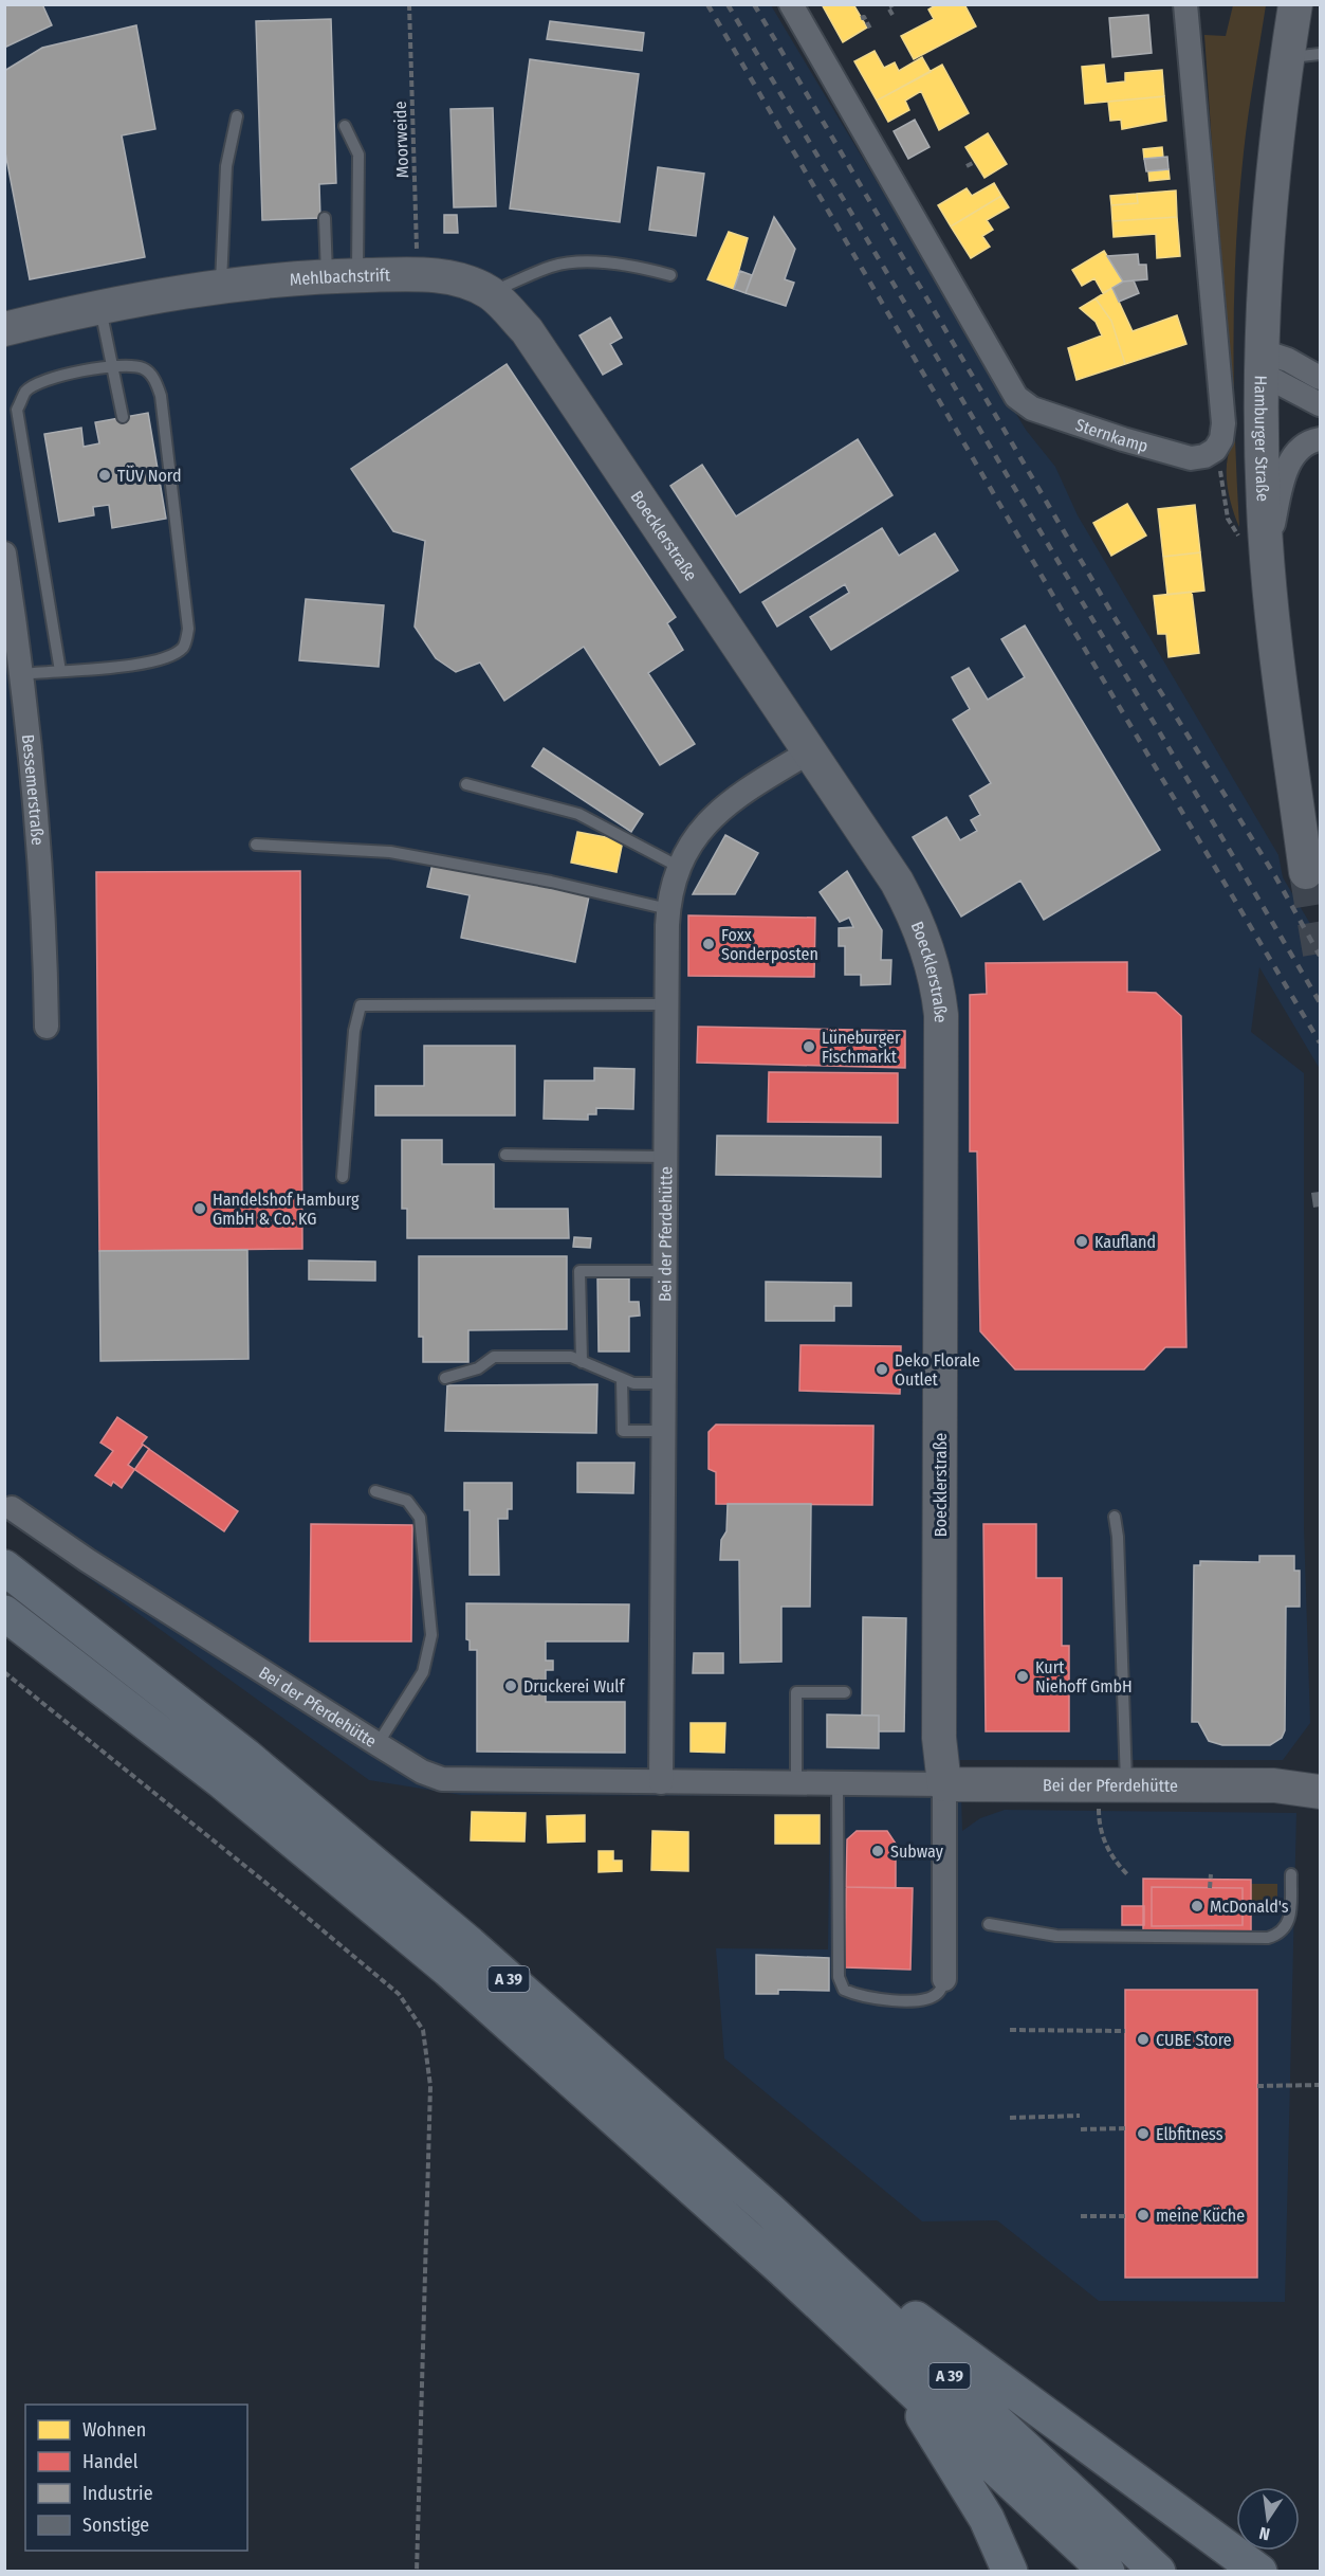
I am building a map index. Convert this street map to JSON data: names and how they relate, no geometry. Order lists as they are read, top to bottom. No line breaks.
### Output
{"streets":{"highway":["A 39"],"street":["Mehlbachstrift","Sternkamp","Hamburger Straße","Boecklerstraße","Bessemerstraße","Bei der Pferdehütte"],"path":["Moorweide"]},"crossings":[["Moorweide","Mehlbachstrift"],["Mehlbachstrift","Boecklerstraße"],["Boecklerstraße","Bei der Pferdehütte"]],"places":["TÜV Nord","Foxx Sonderposten","Lüneburger Fischmarkt","Handelshof Hamburg GmbH & Co. KG","Kaufland","Deko Florale Outlet","Kurt Niehoff GmbH","Druckerei Wulf","Subway","McDonald's","CUBE Store","Elbfitness","meine Küche"],"legend":["Wohnen","Handel","Industrie","Sonstige"],"north":"bottom"}
